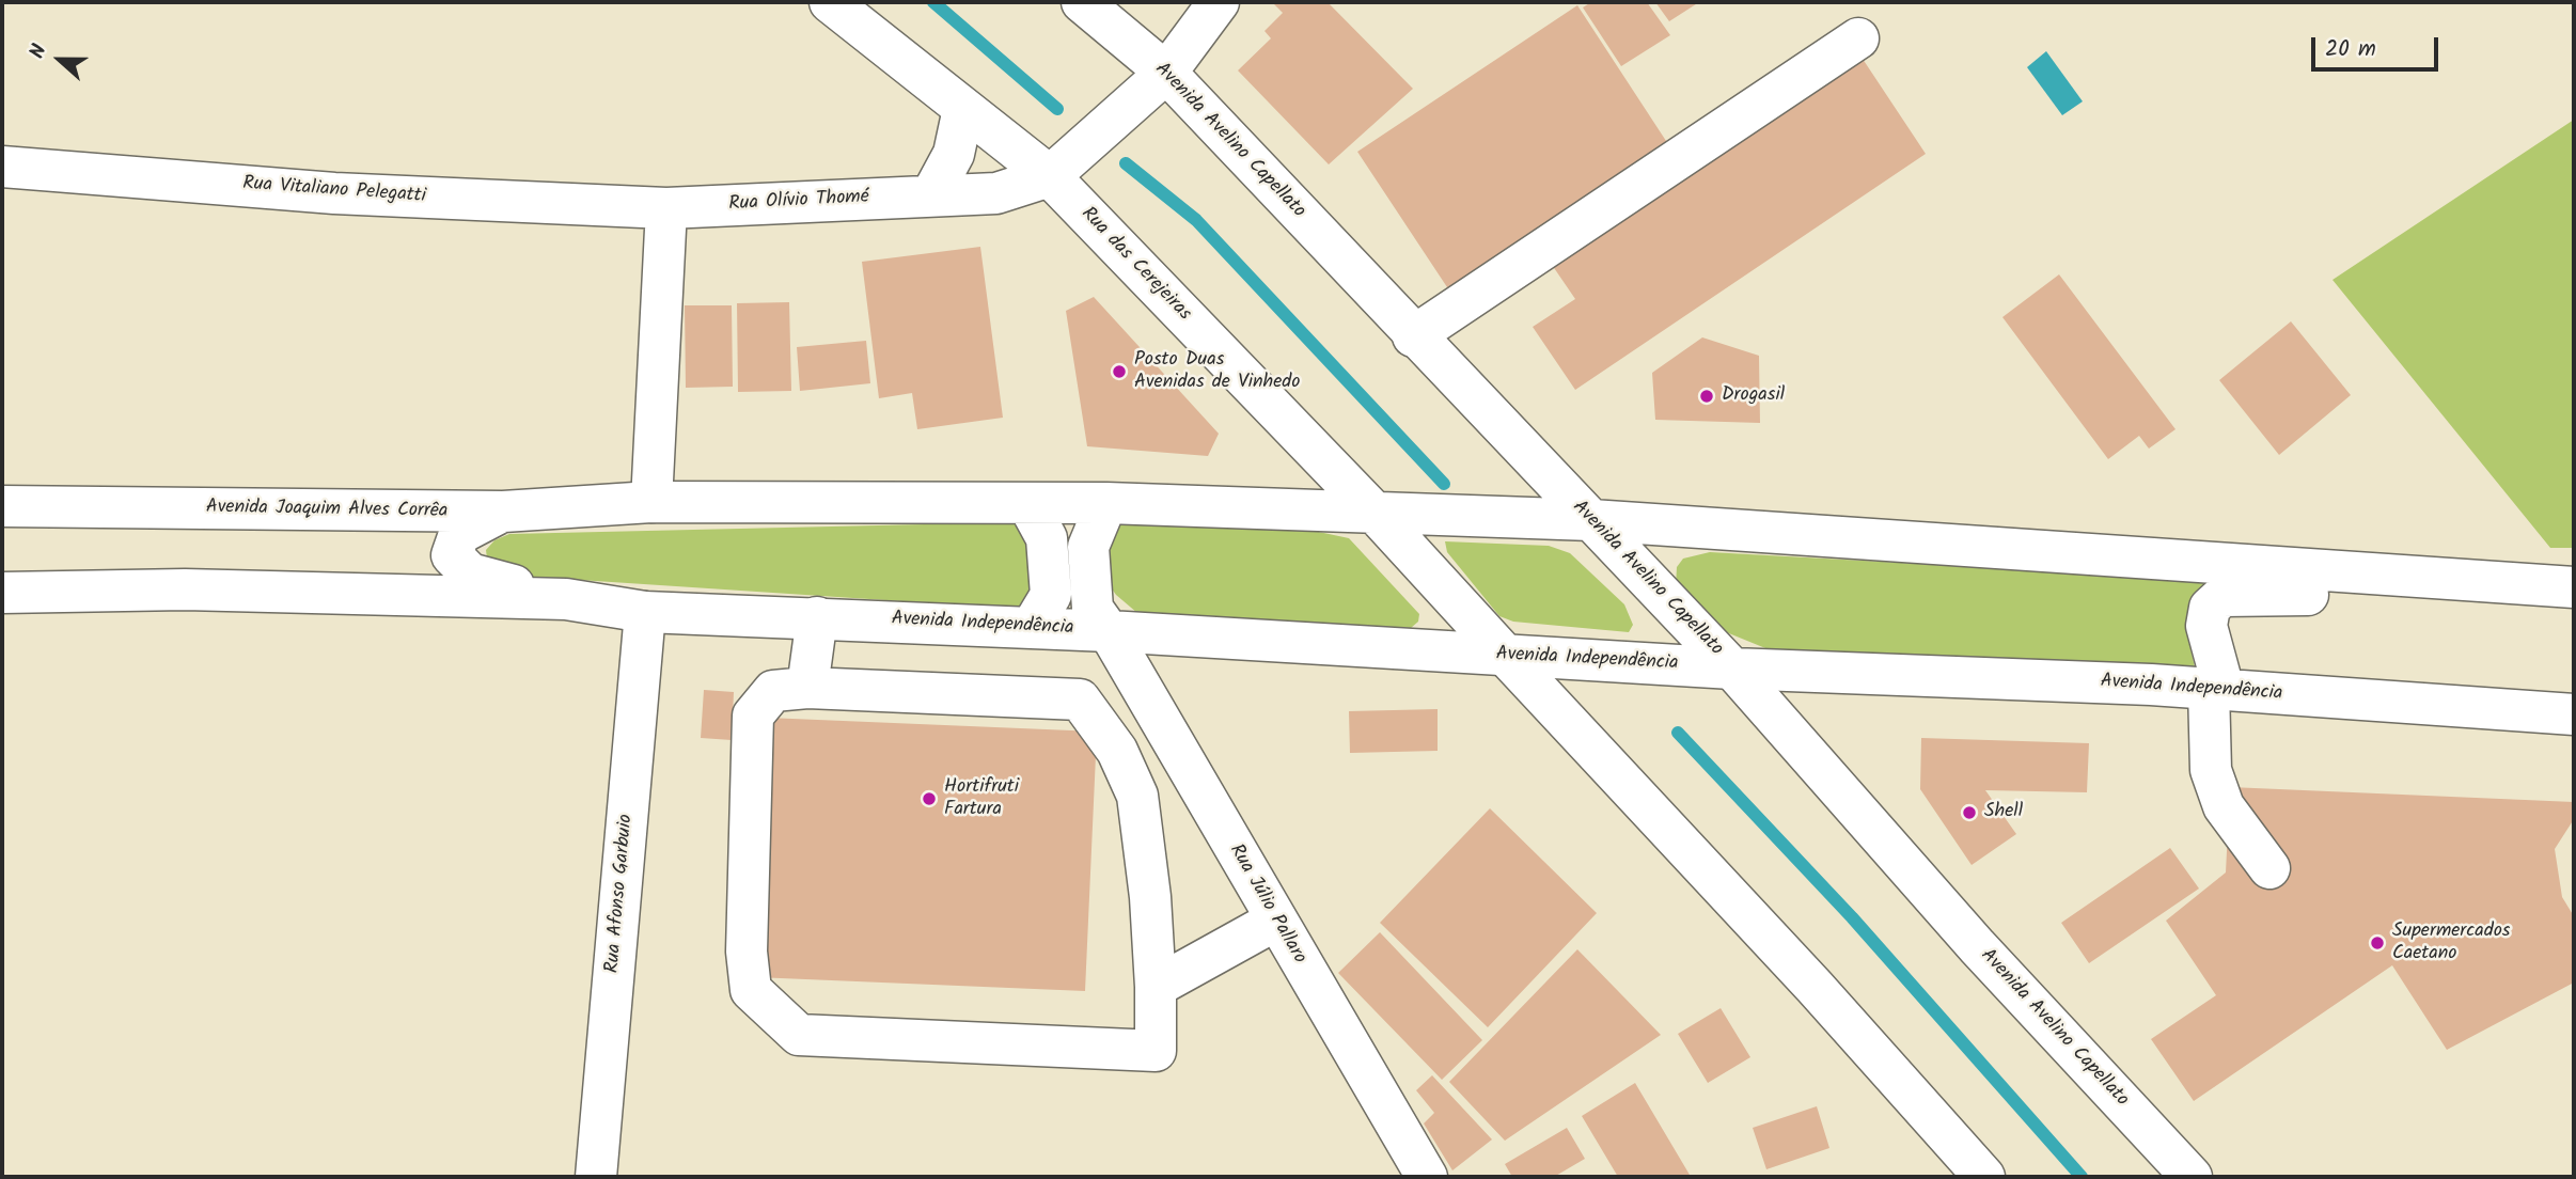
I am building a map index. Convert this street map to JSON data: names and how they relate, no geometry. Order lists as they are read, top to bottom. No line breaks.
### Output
{"streets":{"main road":["Avenida Avelino Capellato","Rua Vitaliano Pelegatti","Rua Olívio Thomé","Rua das Cerejeiras","Avenida Joaquim Alves Corrêa","Avenida Independência","Rua Afonso Garbuio","Rua Júlio Pallaro"]},"crossings":[["Avenida Avelino Capellato","Rua Olívio Thomé"],["Avenida Avelino Capellato","Avenida Independência"],["Rua Vitaliano Pelegatti","Rua Olívio Thomé"],["Rua Olívio Thomé","Rua das Cerejeiras"],["Rua das Cerejeiras","Avenida Independência"],["Avenida Independência","Rua Afonso Garbuio"],["Avenida Independência","Rua Júlio Pallaro"]],"places":["Posto Duas Avenidas de Vinhedo","Drogasil","Hortifruti Fartura","Shell","Supermercados Caetano"],"scale_bar":"20 m","north":"left"}
